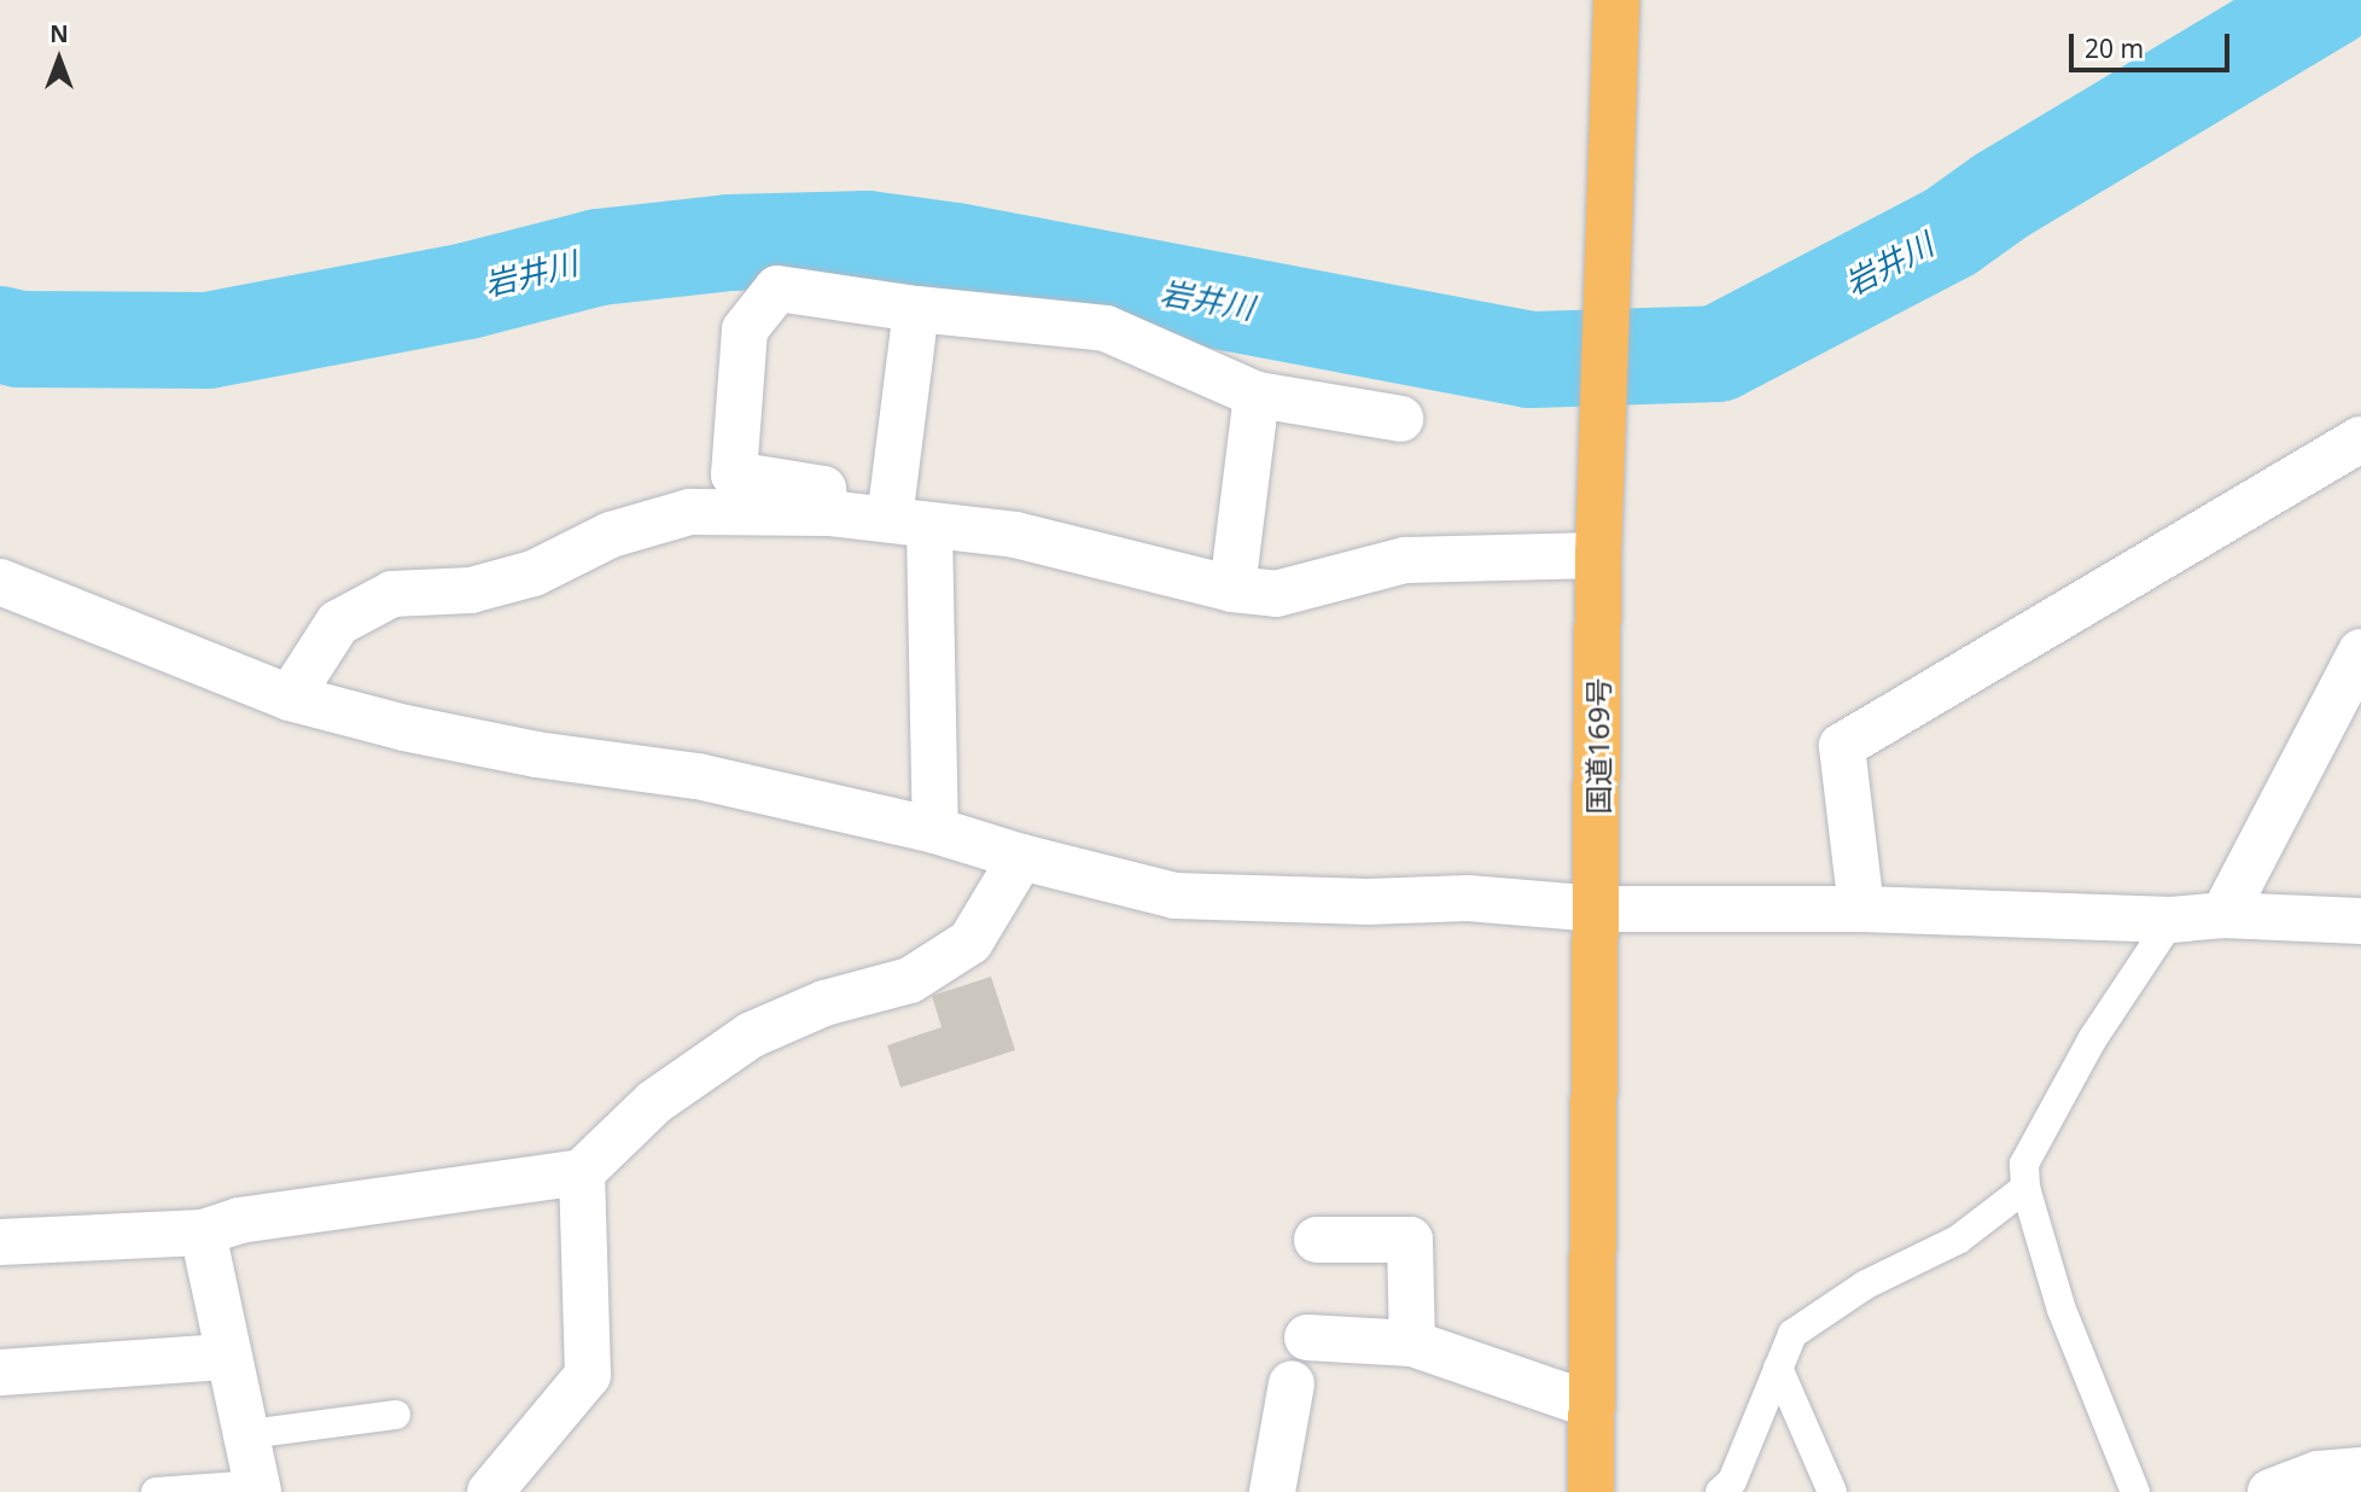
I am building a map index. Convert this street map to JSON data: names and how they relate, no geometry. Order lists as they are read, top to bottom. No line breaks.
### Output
{"streets":{"highway":["国道169号"]},"water":["岩井川"],"scale_bar":"20 m","north":"top"}
